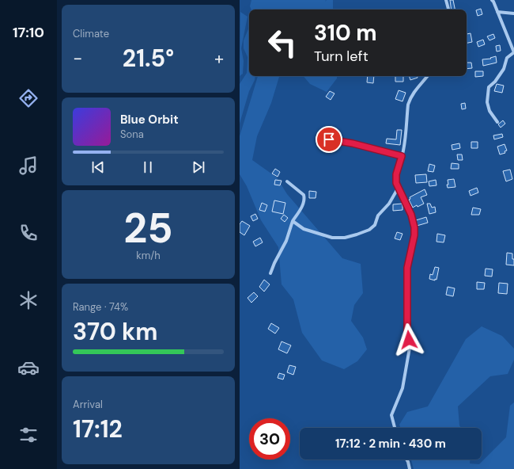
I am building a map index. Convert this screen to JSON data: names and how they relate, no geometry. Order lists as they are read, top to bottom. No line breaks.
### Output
{"page":{"tabs":"17:10","tile":["Climate",["25","km/h"],["Range · 74%","370 km"],["Arrival","17:12"]],"turn":["310 m","Turn left"],"heat":["−","21.5°","+"],"song":["Blue Orbit","Sona"],"limit":"30","trip":"17:12 · 2 min · 430 m"}}
